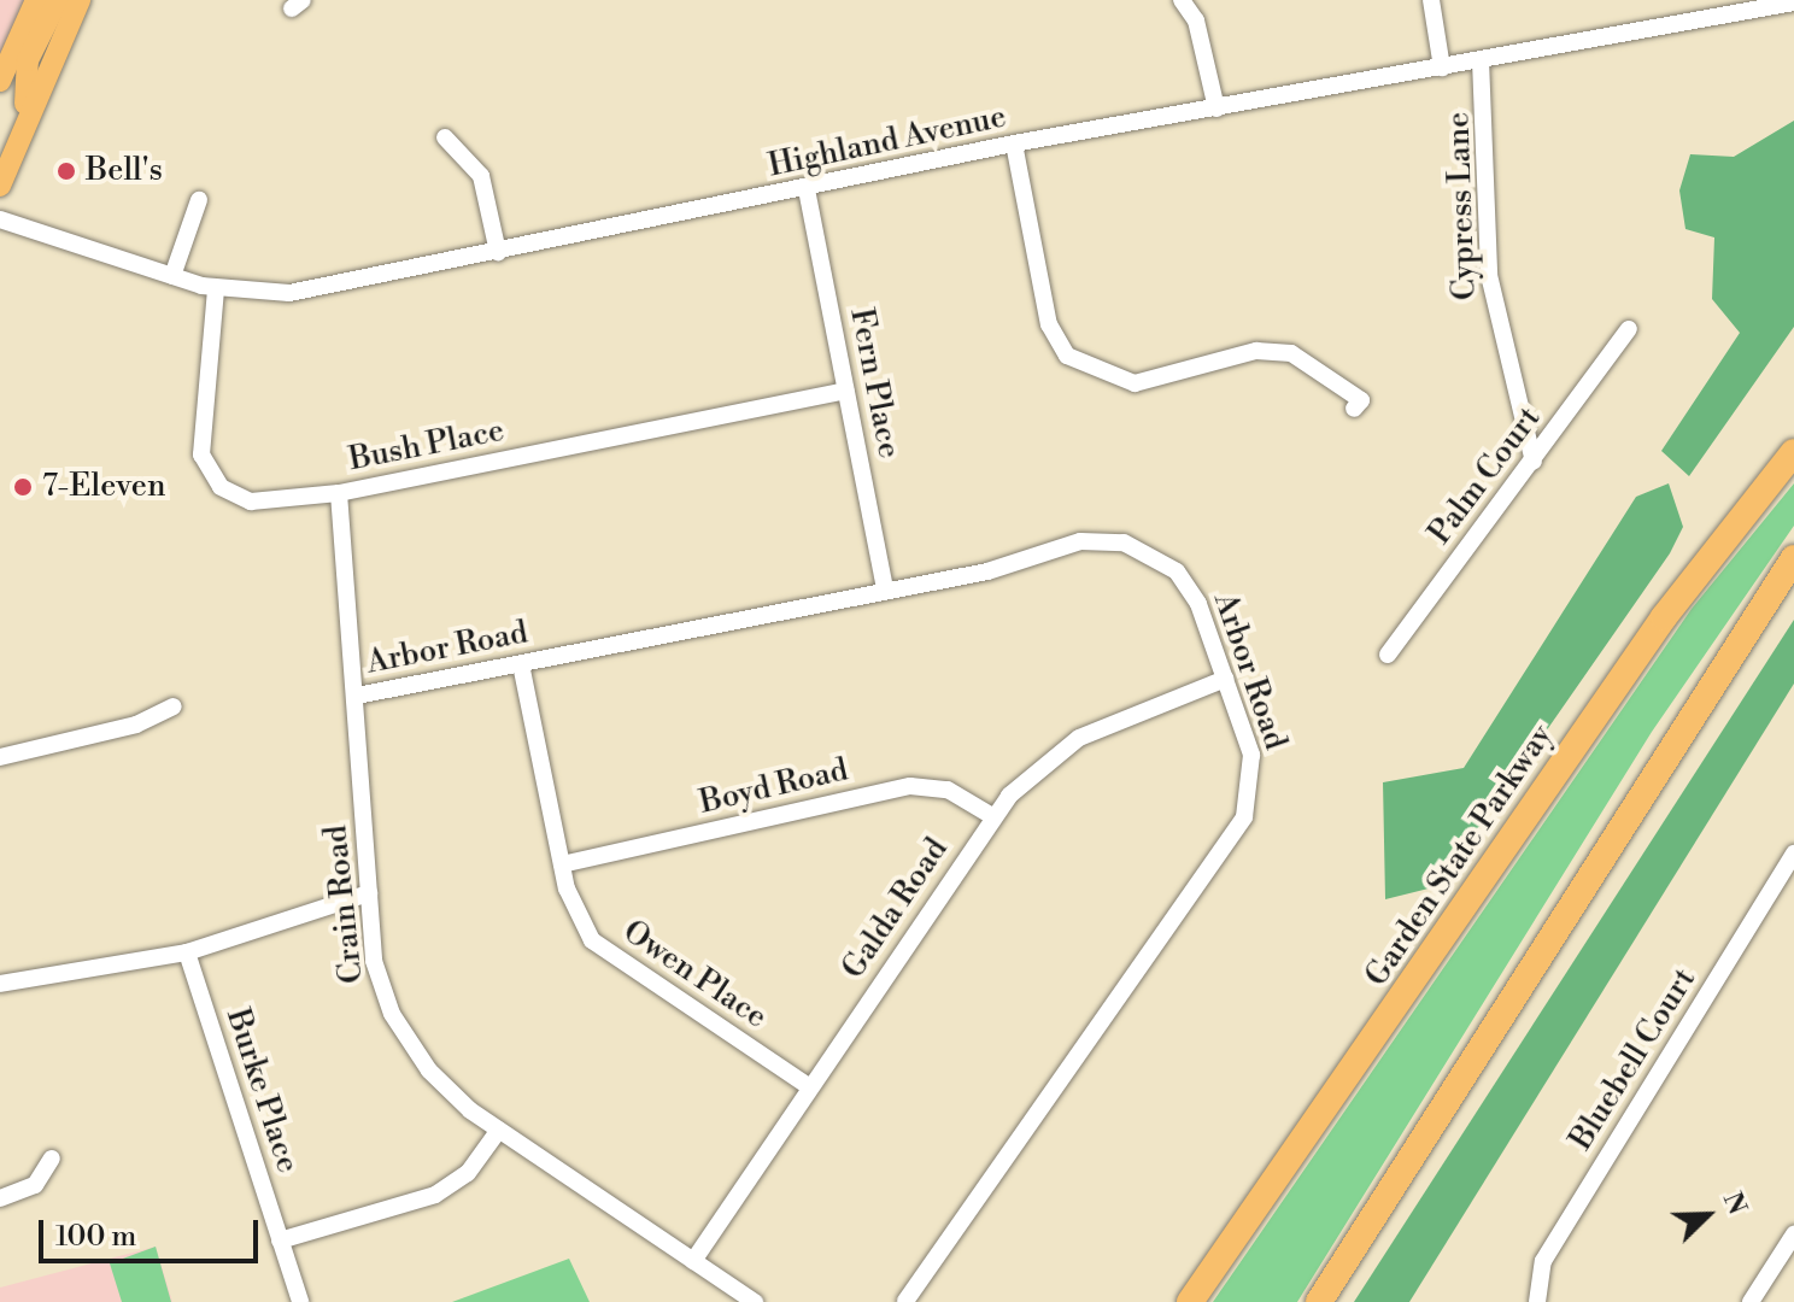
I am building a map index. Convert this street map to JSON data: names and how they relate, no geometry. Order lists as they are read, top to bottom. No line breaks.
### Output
{"streets":{"highway":["Garden State Parkway"],"street":["Highland Avenue","Cypress Lane","Fern Place","Bush Place","Palm Court","Arbor Road","Boyd Road","Crain Road","Galda Road","Owen Place","Bluebell Court","Burke Place"]},"crossings":[["Highland Avenue","Cypress Lane"],["Highland Avenue","Fern Place"],["Highland Avenue","Bush Place"],["Cypress Lane","Palm Court"],["Fern Place","Bush Place"],["Fern Place","Arbor Road"],["Bush Place","Crain Road"],["Arbor Road","Crain Road"],["Arbor Road","Galda Road"],["Arbor Road","Owen Place"],["Boyd Road","Galda Road"],["Boyd Road","Owen Place"],["Crain Road","Galda Road"],["Galda Road","Owen Place"]],"places":["Bell's","7-Eleven"],"scale_bar":"100 m","north":"top right"}
